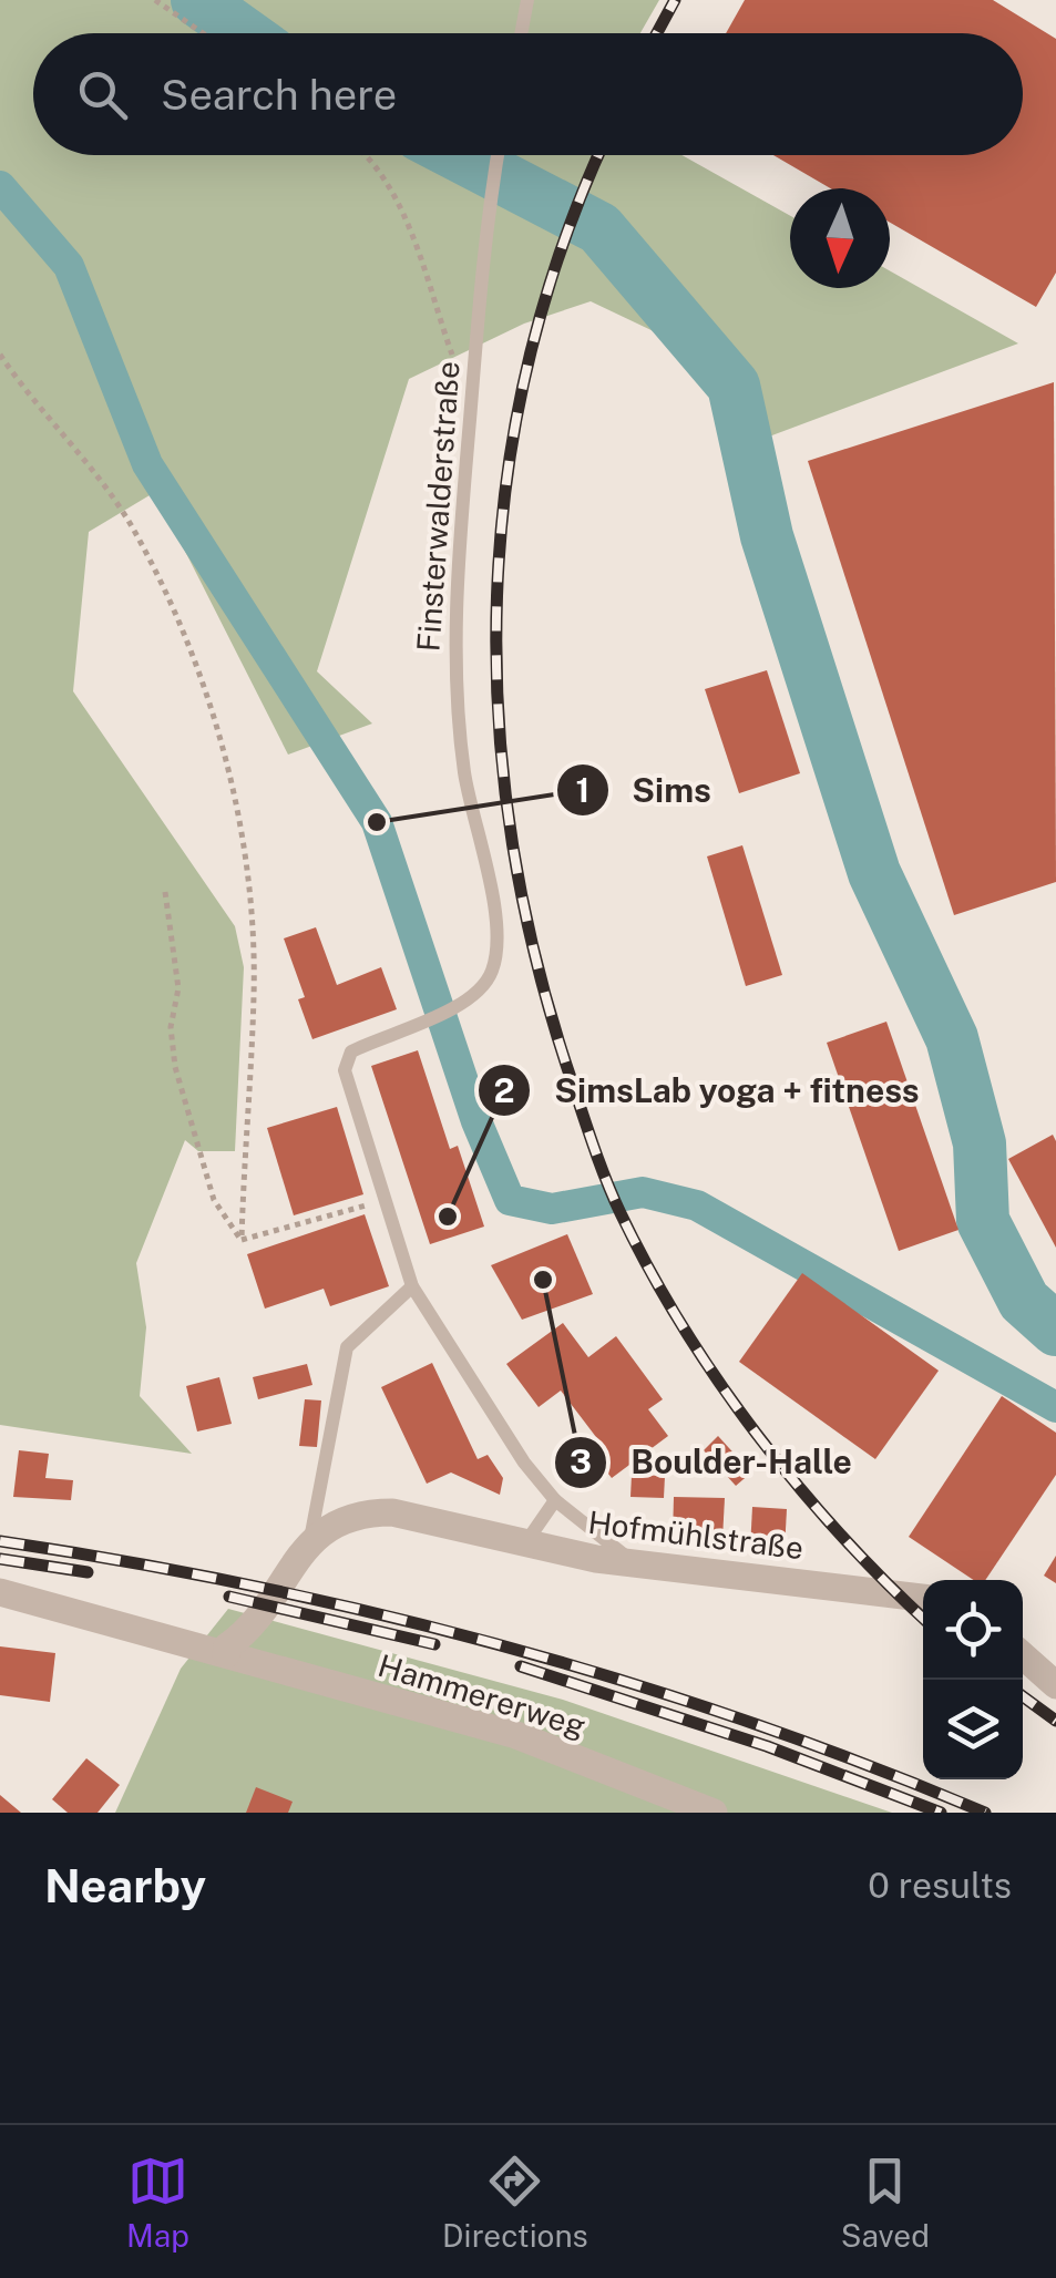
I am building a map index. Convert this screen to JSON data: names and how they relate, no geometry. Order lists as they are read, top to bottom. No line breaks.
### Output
{"streets":{"street":["Hofmühlstraße","Hammererweg"],"lane":["Finsterwalderstraße"]},"crossings":[["Finsterwalderstraße","Hofmühlstraße"],["Hofmühlstraße","Hammererweg"]],"places":["Sims","SimsLab yoga + fitness","Boulder-Halle"],"north":"bottom","page":{"search":"Search here","heading":["Nearby","0 results"],"nav":["Map","Directions","Saved"]}}
